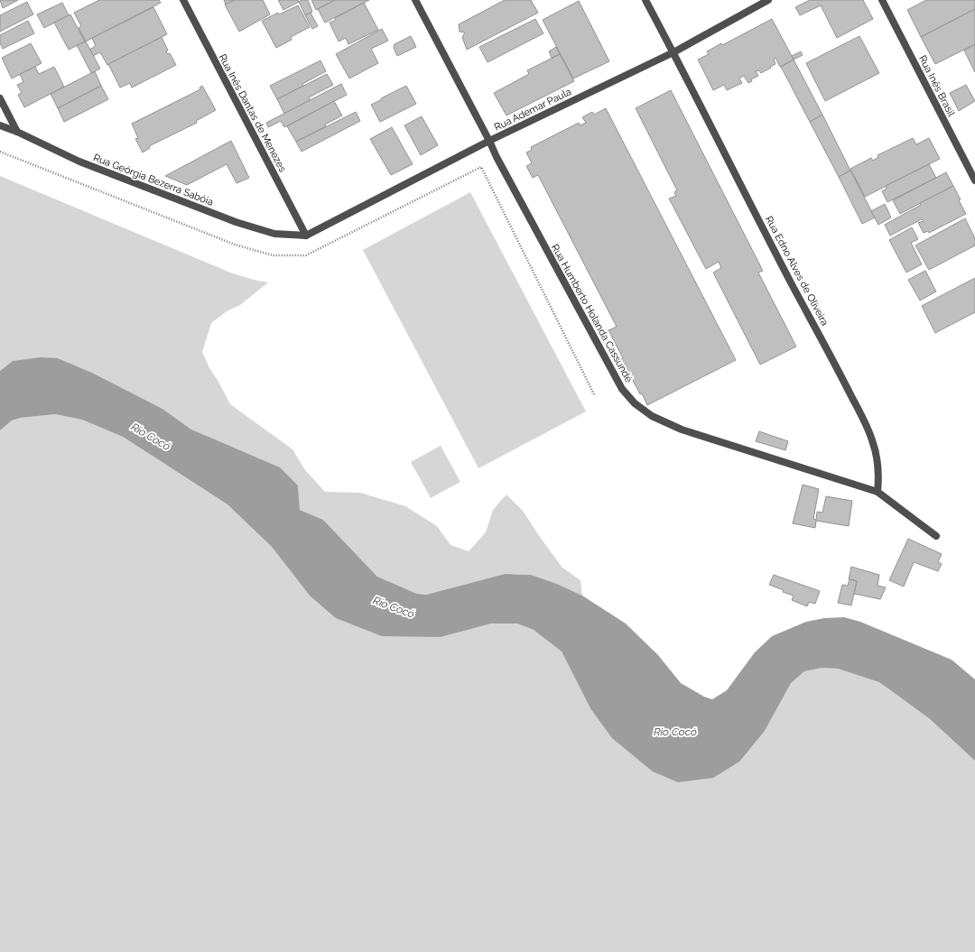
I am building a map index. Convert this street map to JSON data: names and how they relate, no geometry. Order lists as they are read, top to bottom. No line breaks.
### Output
{"streets":{"street":["Rua Inês Brasil","Rua Ademar Paula","Rua Inês Dantas de Menezes","Rua Geórgia Bezerra Sabóia","Rua Edno Alves de Oliveira","Rua Humberto Holanda Cassundé"]},"crossings":[["Rua Ademar Paula","Rua Inês Dantas de Menezes"],["Rua Ademar Paula","Rua Geórgia Bezerra Sabóia"],["Rua Ademar Paula","Rua Edno Alves de Oliveira"],["Rua Ademar Paula","Rua Humberto Holanda Cassundé"],["Rua Inês Dantas de Menezes","Rua Geórgia Bezerra Sabóia"],["Rua Edno Alves de Oliveira","Rua Humberto Holanda Cassundé"]],"water":["Rio Cocó"]}
